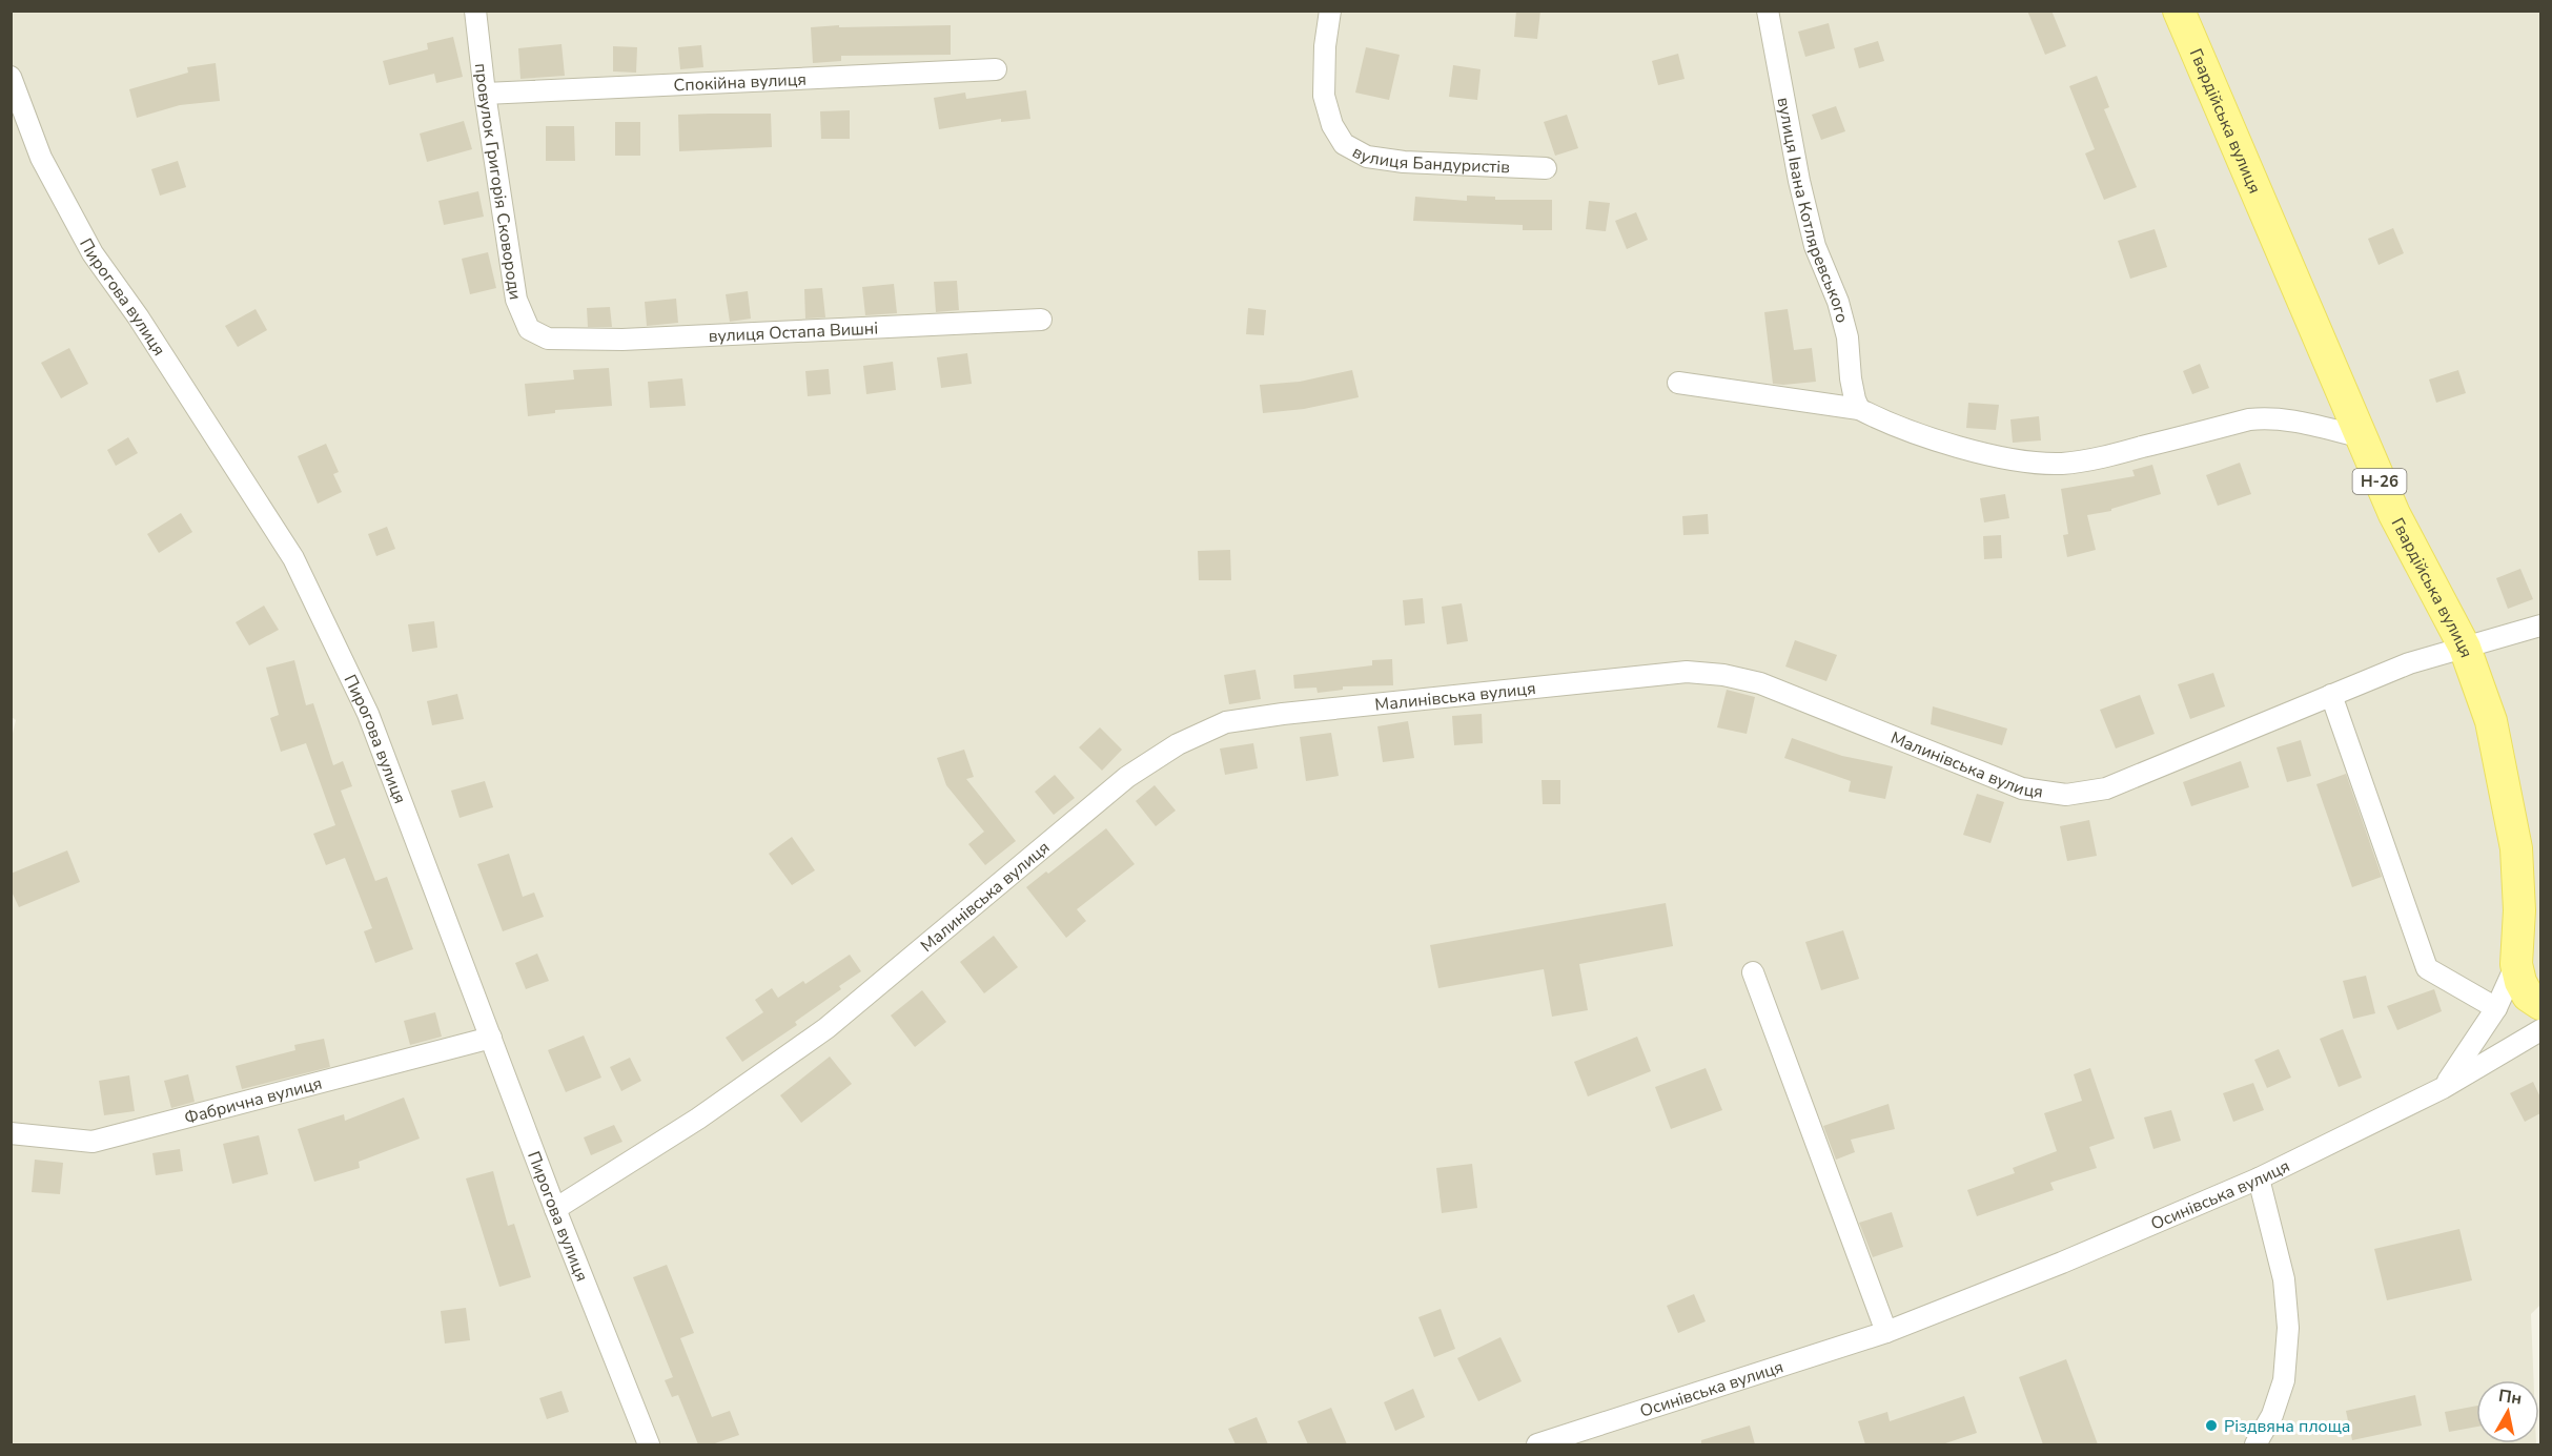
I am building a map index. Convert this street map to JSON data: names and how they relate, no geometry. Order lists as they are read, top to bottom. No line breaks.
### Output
{"streets":{"main road":["Гвардійська вулиця","Н-26"],"street":["Спокійна вулиця","вулиця Бандуристів","провулок Григорія Сковороди","вулиця Івана Котляревського","Пирогова вулиця","вулиця Остапа Вишні","Малинівська вулиця","Фабрична вулиця","Осинівська вулиця"]},"crossings":[["Спокійна вулиця","провулок Григорія Сковороди"],["Гвардійська вулиця","Малинівська вулиця"],["провулок Григорія Сковороди","вулиця Остапа Вишні"],["Пирогова вулиця","Малинівська вулиця"],["Пирогова вулиця","Фабрична вулиця"]],"places":["Різдвяна площа"],"north":"top"}
